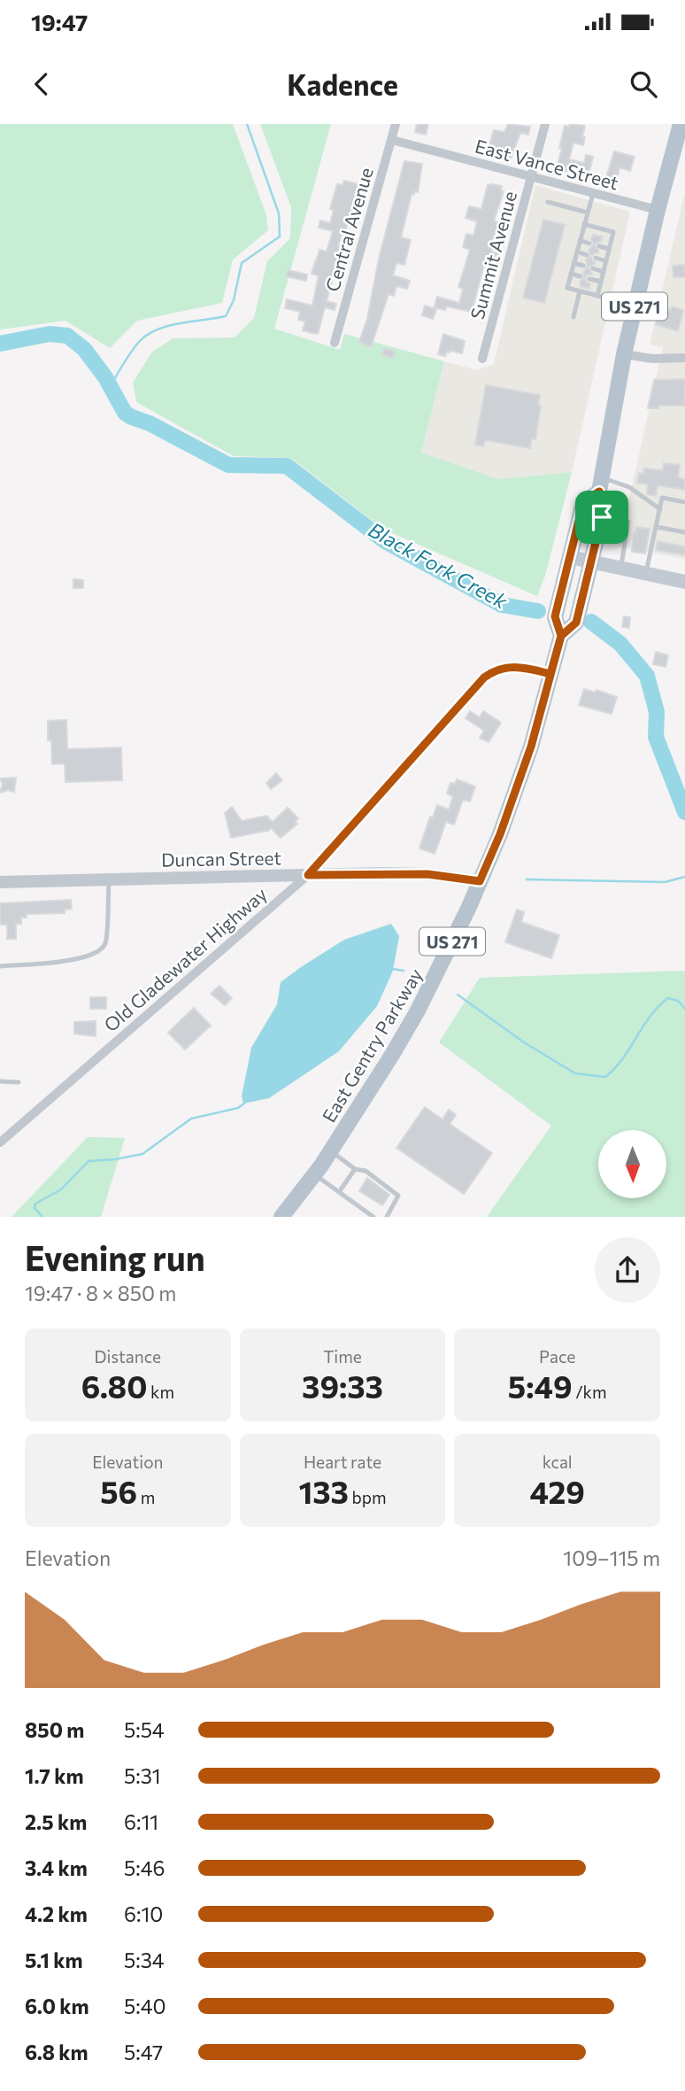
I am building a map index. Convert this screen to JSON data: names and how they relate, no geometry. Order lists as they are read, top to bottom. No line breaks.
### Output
{"streets":{"main road":["US 271","East Gentry Parkway"],"street":["East Vance Street","Central Avenue","Summit Avenue","Duncan Street","Old Gladewater Highway"]},"crossings":[["East Vance Street","Central Avenue"],["East Vance Street","Summit Avenue"],["East Vance Street","East Gentry Parkway"],["Duncan Street","Old Gladewater Highway"],["Duncan Street","East Gentry Parkway"],["Old Gladewater Highway","East Gentry Parkway"]],"water":["Black Fork Creek"],"north":"bottom","page":{"status":"19:47","header":"Kadence","heading":["Evening run","19:47 · 8 × 850 m"],"stats":[["Distance","6.80 km"],["Time","39:33"],["Pace","5:49 /km"],["Elevation","56 m"],["Heart rate","133 bpm"],["kcal","429"]],"chart":["Elevation","109–115 m"],"list":[{"name":"850 m","note":"5:54"},{"name":"1.7 km","note":"5:31"},{"name":"2.5 km","note":"6:11"},{"name":"3.4 km","note":"5:46"},{"name":"4.2 km","note":"6:10"},{"name":"5.1 km","note":"5:34"},{"name":"6.0 km","note":"5:40"},{"name":"6.8 km","note":"5:47"}]}}
